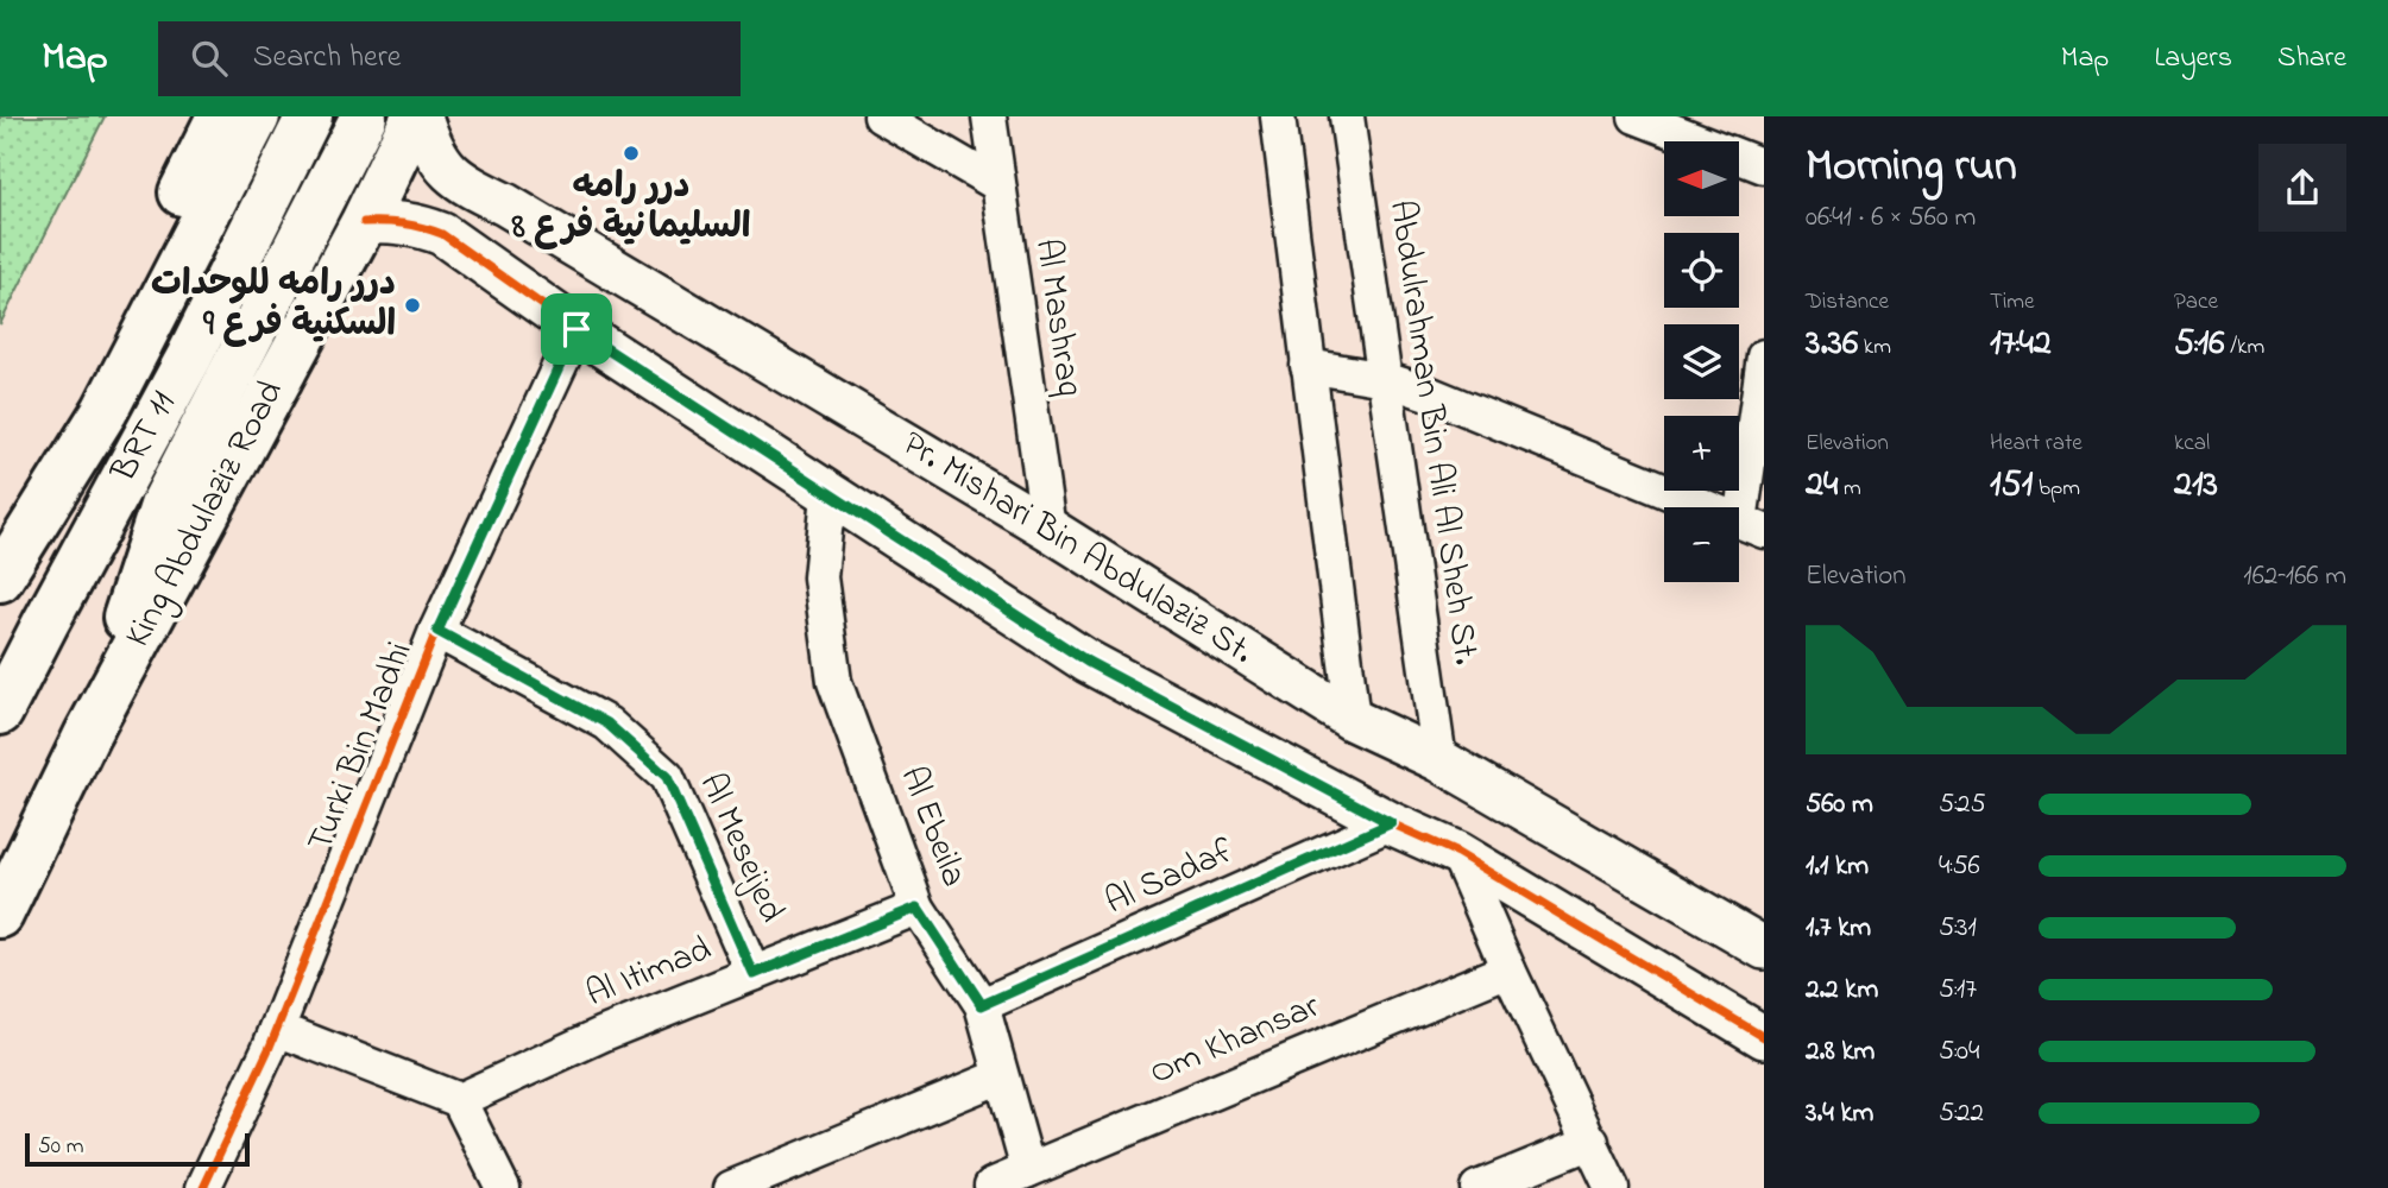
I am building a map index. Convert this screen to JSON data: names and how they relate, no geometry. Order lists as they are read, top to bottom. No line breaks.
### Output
{"streets":{"main road":["BRT 11","King Abdulaziz Road"],"street":["Al Mashraq","Abdulrahman Bin Ali Al Sheh St.","Pr. Mishari Bin Abdulaziz St.","Turki Bin Madhi","Al Ebeila","Al Meseijed","Al Sadaf","Al Itimad","Om Khansar"]},"crossings":[["Al Mashraq","Pr. Mishari Bin Abdulaziz St."],["Abdulrahman Bin Ali Al Sheh St.","Pr. Mishari Bin Abdulaziz St."],["King Abdulaziz Road","Pr. Mishari Bin Abdulaziz St."],["Turki Bin Madhi","Al Meseijed"],["Al Ebeila","Al Sadaf"],["Al Ebeila","Al Itimad"],["Al Ebeila","Om Khansar"],["Al Meseijed","Al Itimad"]],"places":["درر رامه السليمانية فرع 8","درر رامه للوحدات السكنية فرع 9"],"scale_bar":"50 m","north":"left","page":{"header":"Map","search":"Search here","nav":["Map","Layers","Share"],"heading":["Morning run","06:41 · 6 × 560 m"],"map_buttons":["+","−"],"stats":[["Distance","3.36 km"],["Time","17:42"],["Pace","5:16 /km"],["Elevation","24 m"],["Heart rate","151 bpm"],["kcal","213"]],"chart":["Elevation","162–166 m"],"list":[{"name":"560 m","note":"5:25"},{"name":"1.1 km","note":"4:56"},{"name":"1.7 km","note":"5:31"},{"name":"2.2 km","note":"5:17"},{"name":"2.8 km","note":"5:04"},{"name":"3.4 km","note":"5:22"}],"scale":"50 m"}}
